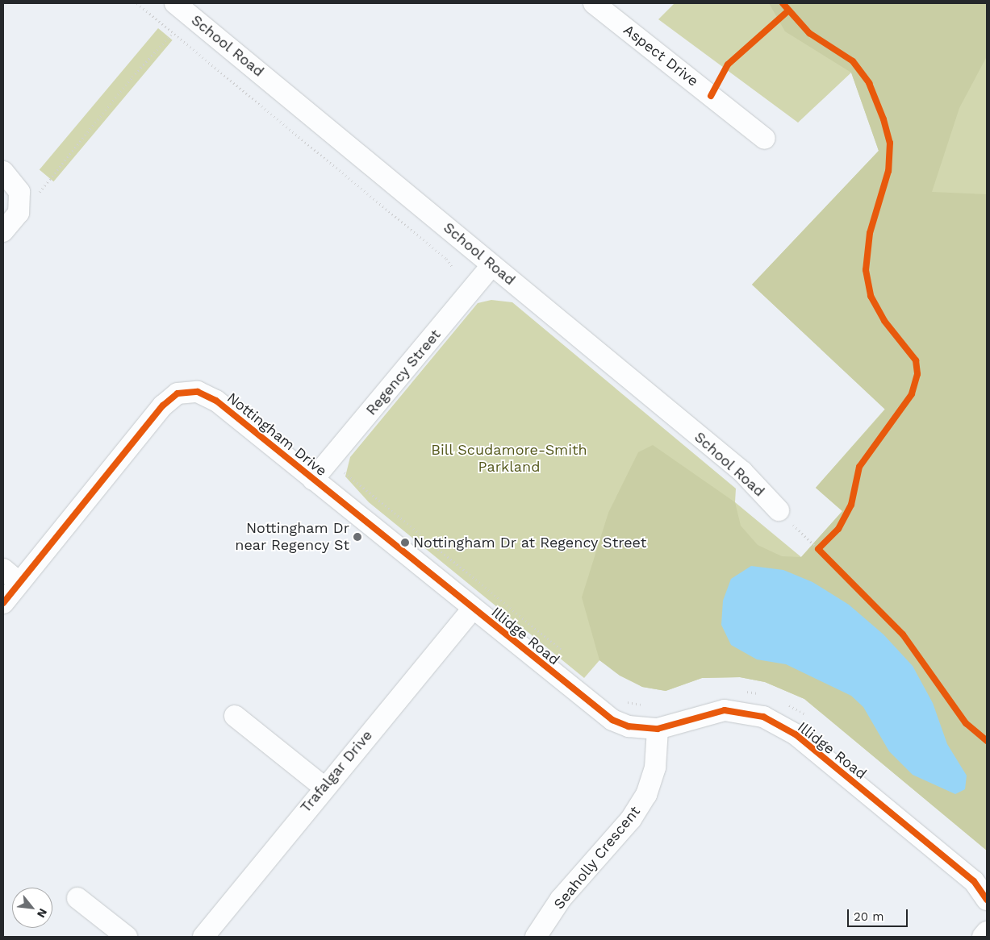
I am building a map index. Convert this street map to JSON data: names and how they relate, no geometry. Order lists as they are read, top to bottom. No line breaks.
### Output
{"streets":{"street":["School Road","Aspect Drive","Regency Street","Nottingham Drive","Illidge Road","Trafalgar Drive","Seaholly Crescent"]},"crossings":[["School Road","Regency Street"],["Regency Street","Nottingham Drive"],["Nottingham Drive","Illidge Road"],["Nottingham Drive","Trafalgar Drive"],["Illidge Road","Trafalgar Drive"],["Illidge Road","Seaholly Crescent"]],"parks":["Bill Scudamore-Smith Parkland"],"places":["Nottingham Dr near Regency St","Nottingham Dr at Regency Street"],"scale_bar":"20 m","north":"bottom right"}
